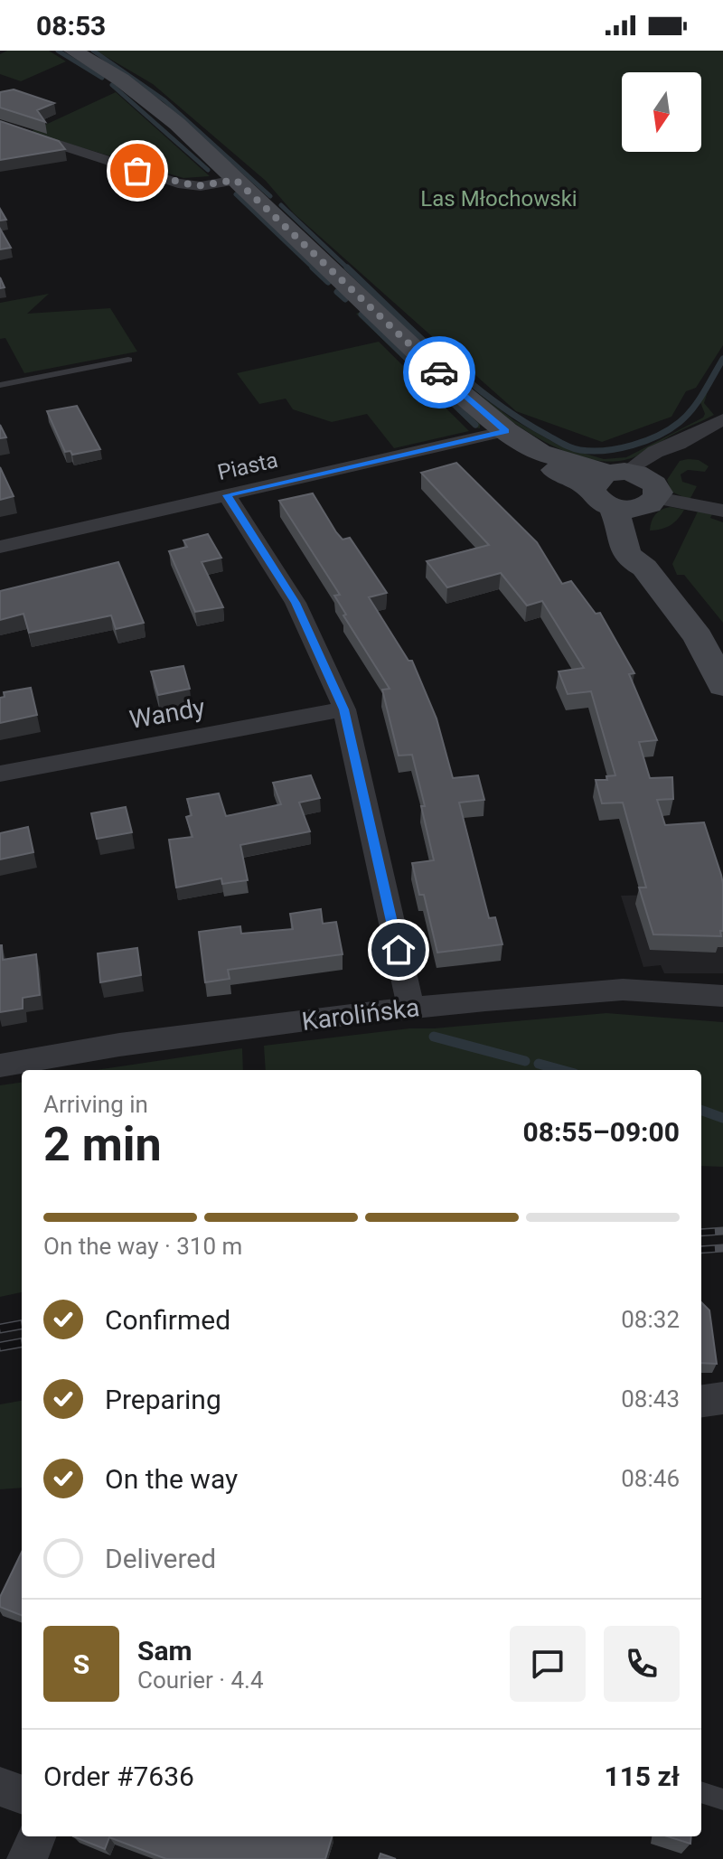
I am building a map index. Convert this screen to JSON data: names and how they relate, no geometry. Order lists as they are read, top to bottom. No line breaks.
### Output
{"streets":{"street":["Piasta","Wandy","Karolińska"]},"parks":["Las Młochowski"],"north":"bottom","page":{"status":"08:53","heading":["2 min","Arriving in","08:55–09:00"],"panel":["Sam","Courier · 4.4","Order #7636","115 zł"],"bar":"On the way · 310 m","list":[["Confirmed","08:32"],["Preparing","08:43"],["On the way","08:46"],"Delivered"],"round":"S"}}
